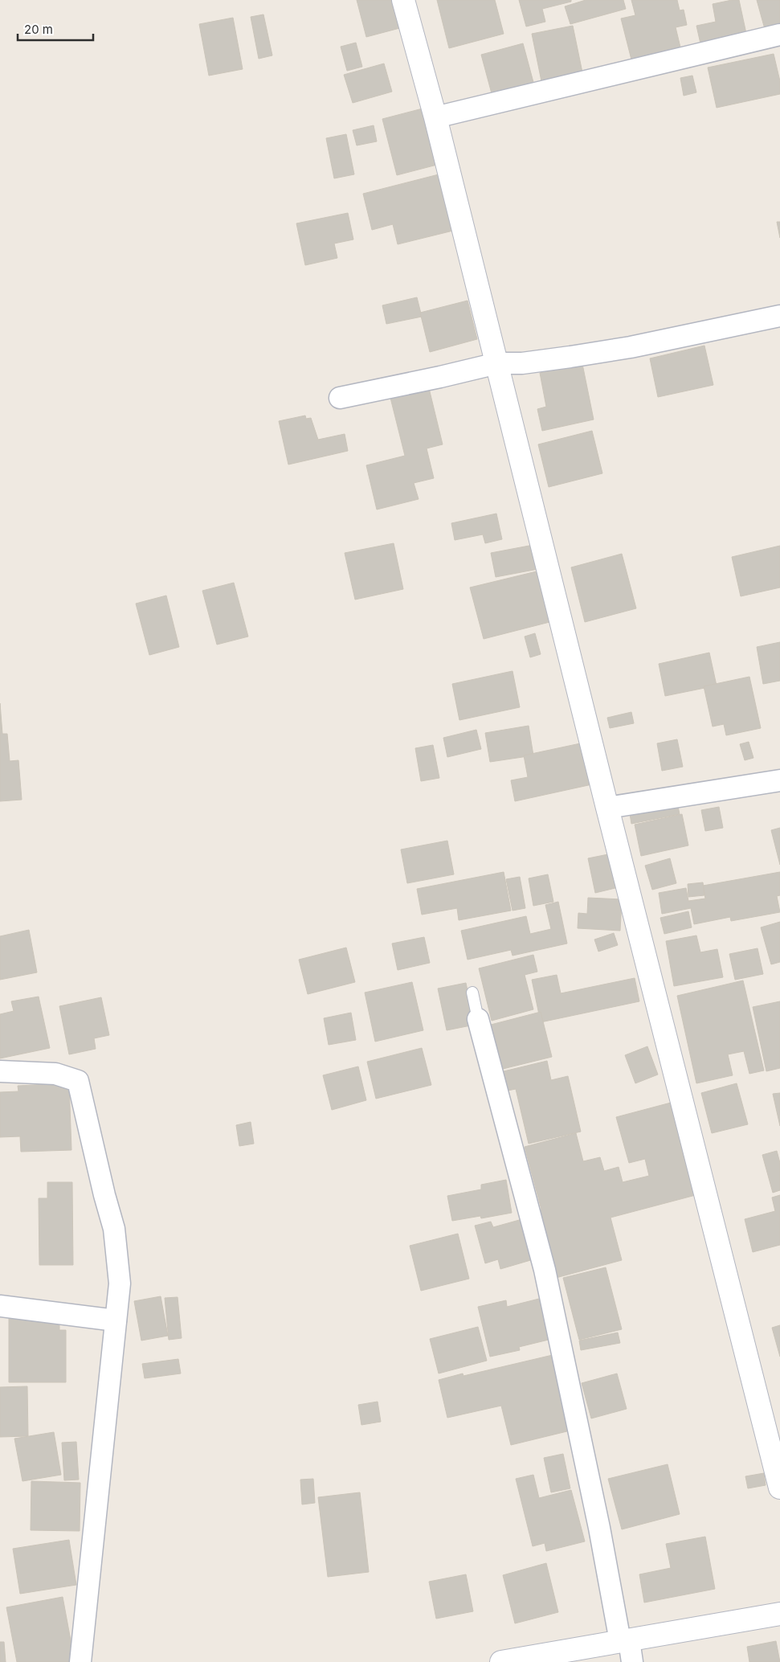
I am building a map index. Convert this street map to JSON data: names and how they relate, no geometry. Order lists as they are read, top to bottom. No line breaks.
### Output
{"scale_bar":"20 m"}
